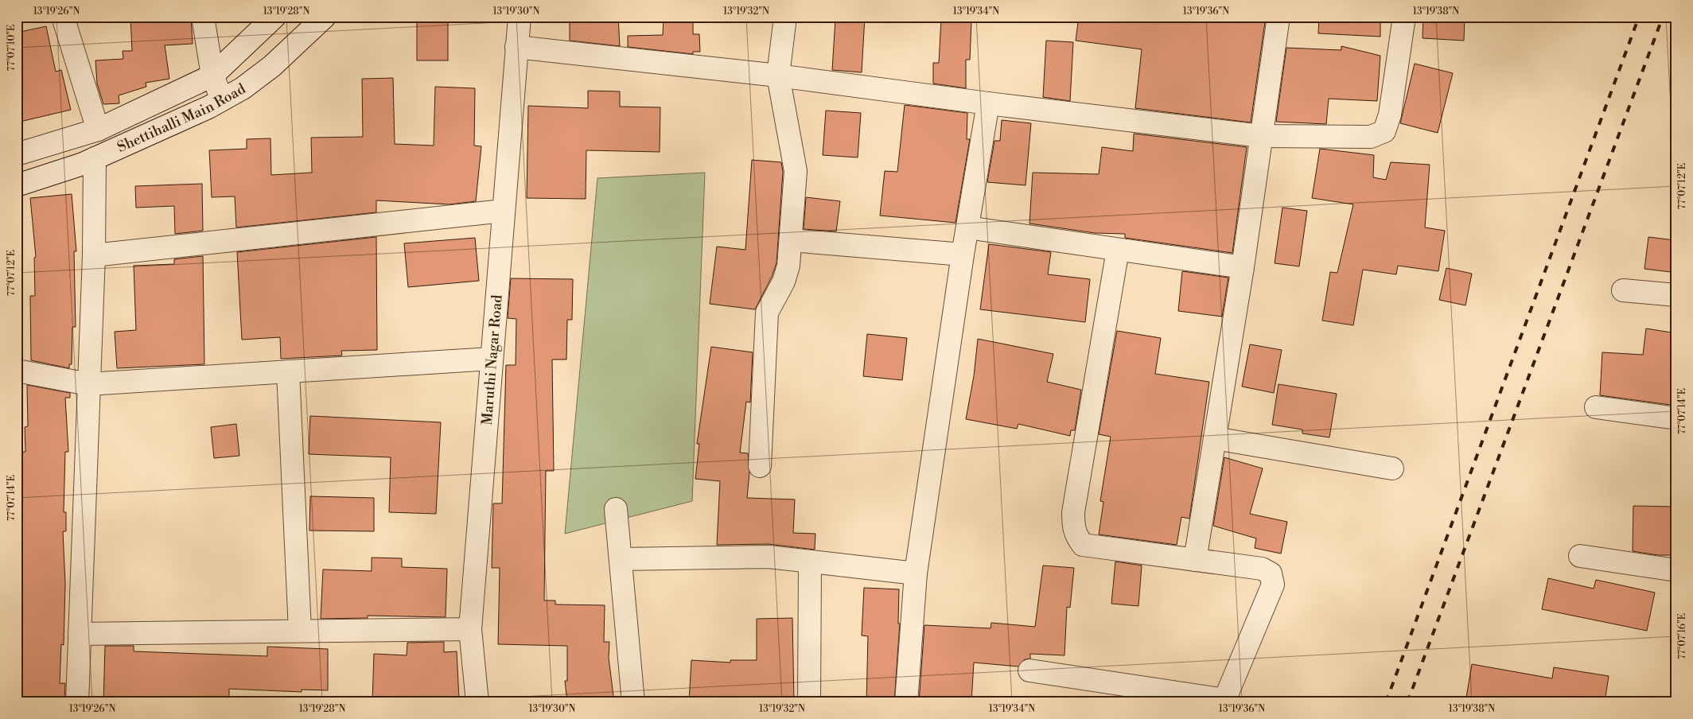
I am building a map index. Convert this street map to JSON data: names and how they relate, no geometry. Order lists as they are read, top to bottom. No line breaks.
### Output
{"streets":{"street":["Shettihalli Main Road","Maruthi Nagar Road"]},"coordinates":["13°19'26\"N","13°19'28\"N","13°19'30\"N","13°19'32\"N","13°19'34\"N","13°19'36\"N","13°19'38\"N","77°07'10\"E","77°07'12\"E","77°07'14\"E","77°07'16\"E"]}
